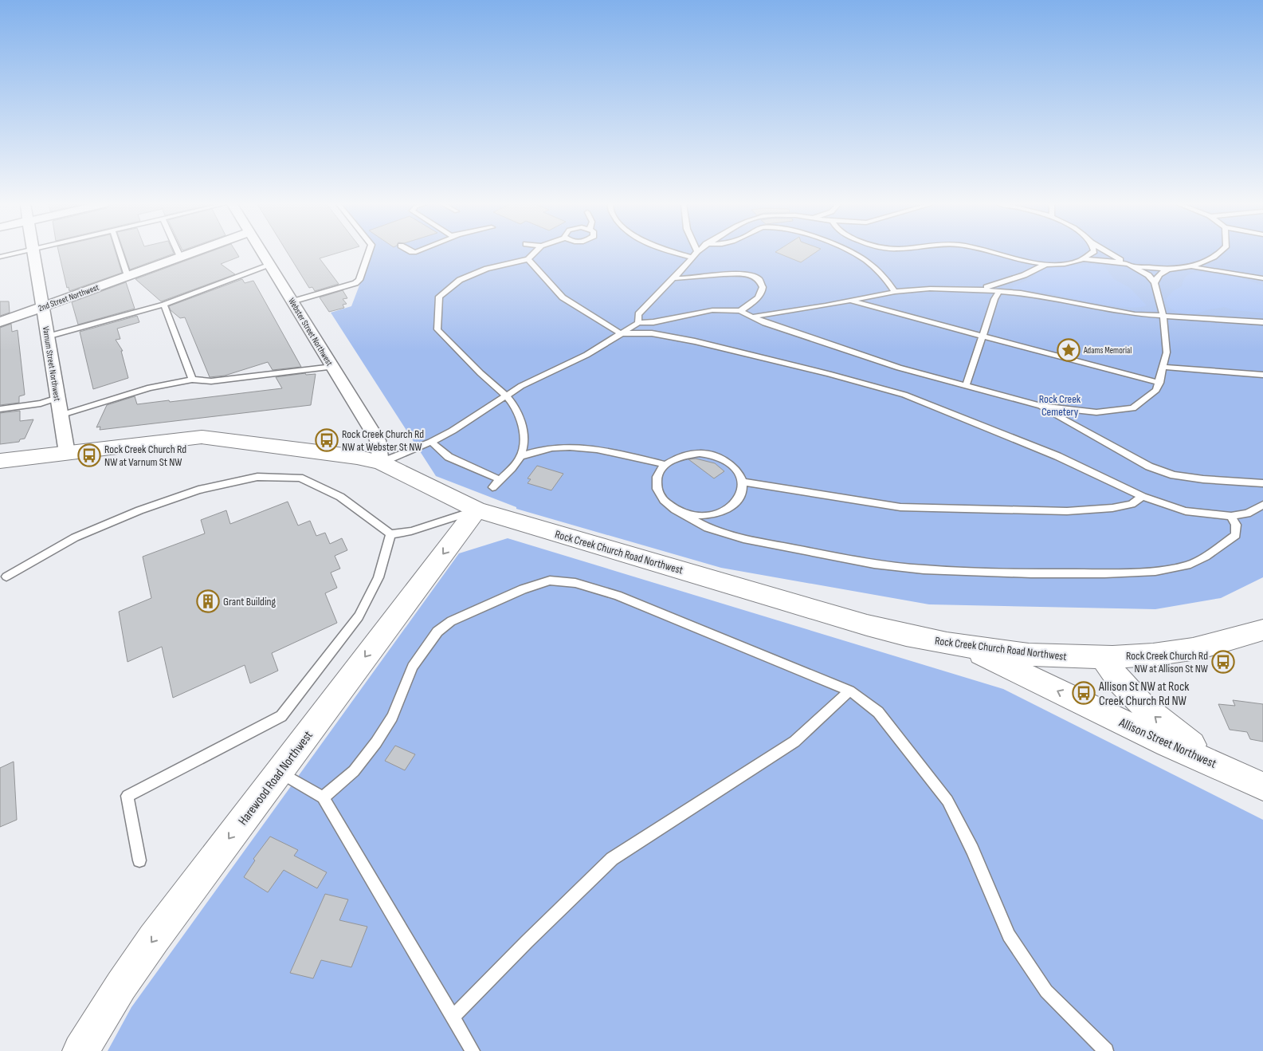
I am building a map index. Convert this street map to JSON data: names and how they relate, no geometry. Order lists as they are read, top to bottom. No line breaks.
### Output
{"streets":{"street":["2nd Street Northwest","Webster Street Northwest","Varnum Street Northwest","Rock Creek Church Road Northwest","Allison Street Northwest","Harewood Road Northwest"]},"crossings":[["2nd Street Northwest","Varnum Street Northwest"],["Webster Street Northwest","Rock Creek Church Road Northwest"],["Varnum Street Northwest","Rock Creek Church Road Northwest"],["Rock Creek Church Road Northwest","Allison Street Northwest"],["Rock Creek Church Road Northwest","Harewood Road Northwest"]],"one_way":["Harewood Road Northwest"],"parks":["Rock Creek Cemetery"],"places":{"place":["Adams Memorial"],"bus stop":["Rock Creek Church Rd NW at Webster St NW","Rock Creek Church Rd NW at Varnum St NW","Rock Creek Church Rd NW at Allison St NW","Allison St NW at Rock Creek Church Rd NW"],"building":["Grant Building"]}}
